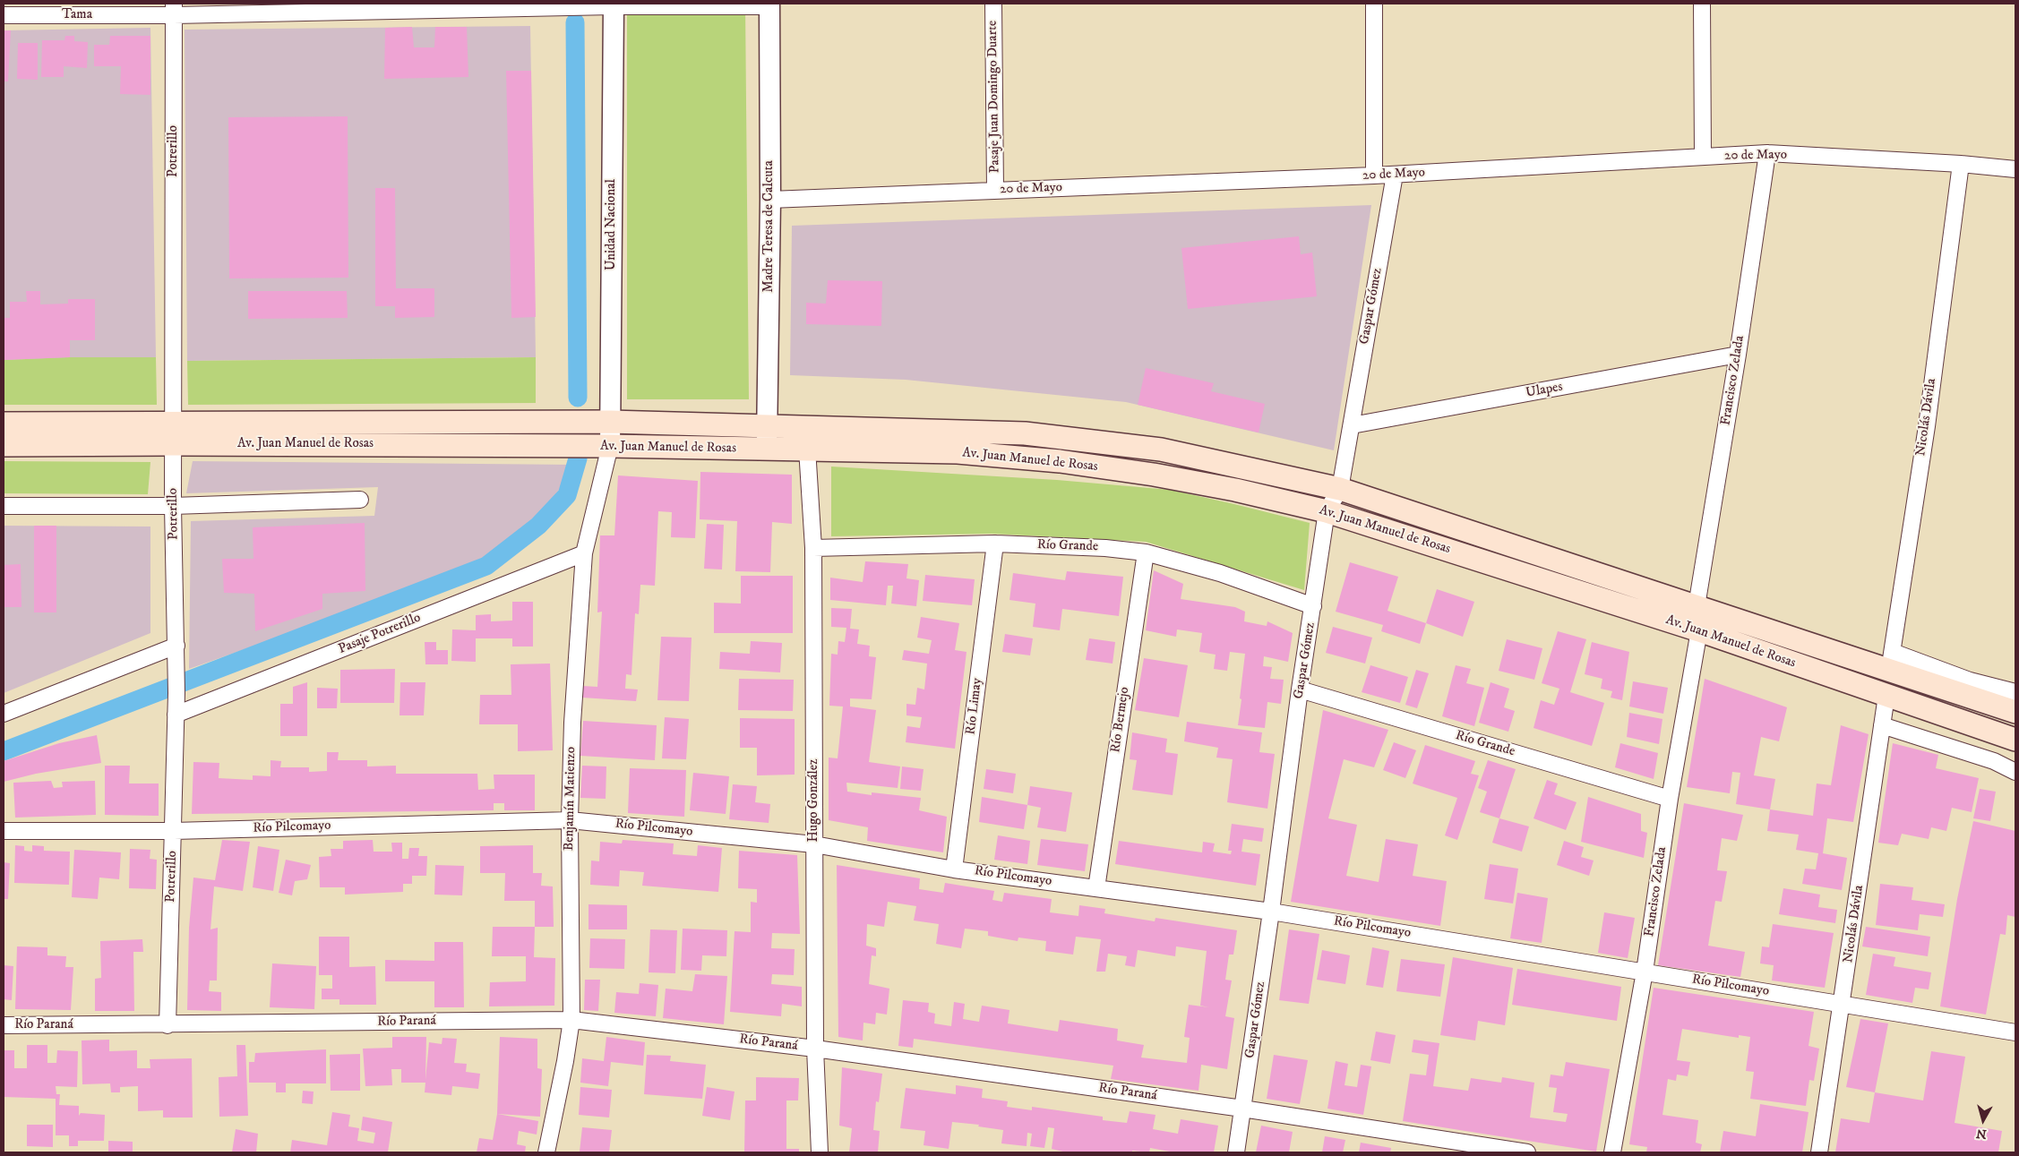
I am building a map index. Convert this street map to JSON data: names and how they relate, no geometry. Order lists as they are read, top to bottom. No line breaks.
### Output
{"streets":{"main road":["Av. Juan Manuel de Rosas"],"street":["Tama","Pasaje Juan Domingo Duarte","Potrerillo","20 de Mayo","Unidad Nacional","Madre Teresa de Calcuta","Gaspar Gómez","Francisco Zelada","Ulapes","Nicolás Dávila","Río Grande","Pasaje Potrerillo","Río Limay","Río Bermejo","Benjamín Matienzo","Hugo González","Río Pilcomayo","Río Paraná"]},"crossings":[["Tama","Potrerillo"],["Tama","Unidad Nacional"],["Tama","Madre Teresa de Calcuta"],["Pasaje Juan Domingo Duarte","20 de Mayo"],["Potrerillo","Av. Juan Manuel de Rosas"],["Potrerillo","Pasaje Potrerillo"],["Potrerillo","Río Pilcomayo"],["Potrerillo","Río Paraná"],["20 de Mayo","Madre Teresa de Calcuta"],["20 de Mayo","Gaspar Gómez"],["20 de Mayo","Francisco Zelada"],["20 de Mayo","Nicolás Dávila"],["Unidad Nacional","Av. Juan Manuel de Rosas"],["Unidad Nacional","Benjamín Matienzo"],["Madre Teresa de Calcuta","Av. Juan Manuel de Rosas"],["Gaspar Gómez","Ulapes"],["Gaspar Gómez","Av. Juan Manuel de Rosas"],["Gaspar Gómez","Río Grande"],["Gaspar Gómez","Río Pilcomayo"],["Gaspar Gómez","Río Paraná"],["Francisco Zelada","Ulapes"],["Francisco Zelada","Av. Juan Manuel de Rosas"],["Francisco Zelada","Río Grande"],["Francisco Zelada","Río Pilcomayo"],["Nicolás Dávila","Av. Juan Manuel de Rosas"],["Nicolás Dávila","Río Pilcomayo"],["Av. Juan Manuel de Rosas","Benjamín Matienzo"],["Av. Juan Manuel de Rosas","Hugo González"],["Río Grande","Río Limay"],["Río Grande","Río Bermejo"],["Río Grande","Hugo González"],["Pasaje Potrerillo","Benjamín Matienzo"],["Río Limay","Río Pilcomayo"],["Río Bermejo","Río Pilcomayo"],["Benjamín Matienzo","Río Pilcomayo"],["Benjamín Matienzo","Río Paraná"],["Hugo González","Río Pilcomayo"],["Hugo González","Río Paraná"]],"north":"bottom"}
